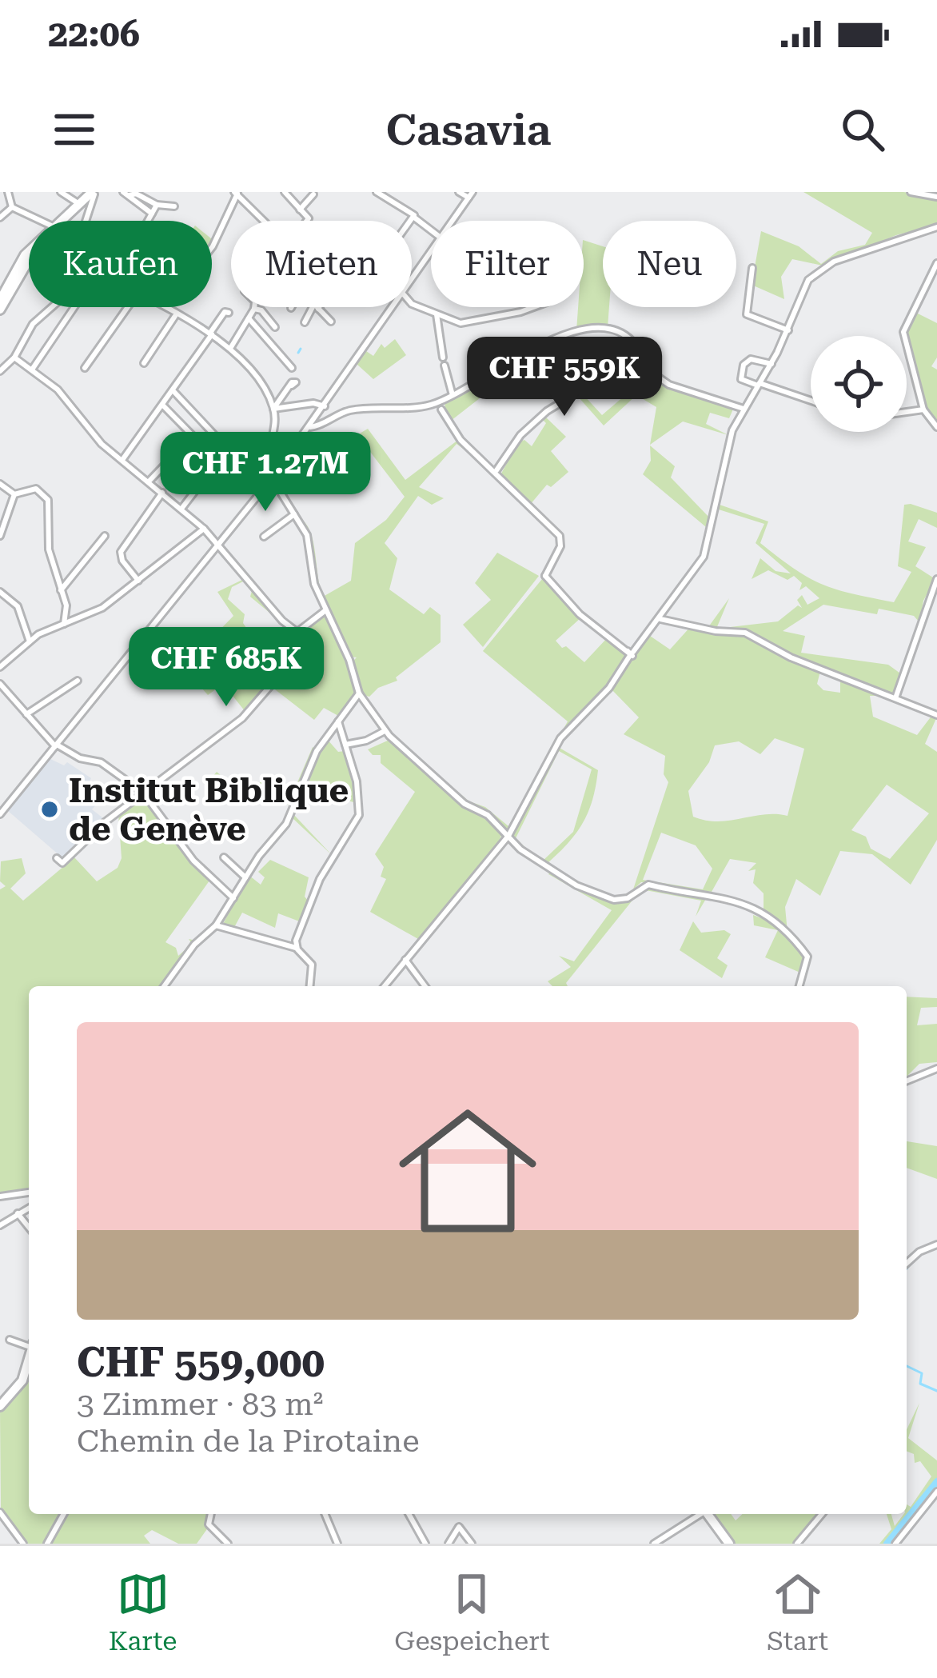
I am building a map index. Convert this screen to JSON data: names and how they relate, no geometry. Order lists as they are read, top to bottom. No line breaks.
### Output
{"places":["Institut Biblique de Genève"],"page":{"status":"22:06","header":"Casavia","chip":["Kaufen","Mieten","Filter","Neu"],"price":["CHF 559K","CHF 1.27M","CHF 685K"],"list":[{"name":"CHF 559,000","note":"3 Zimmer · 83 m² · Chemin de la Pirotaine"}],"tabs":["Karte","Gespeichert","Start"]}}
